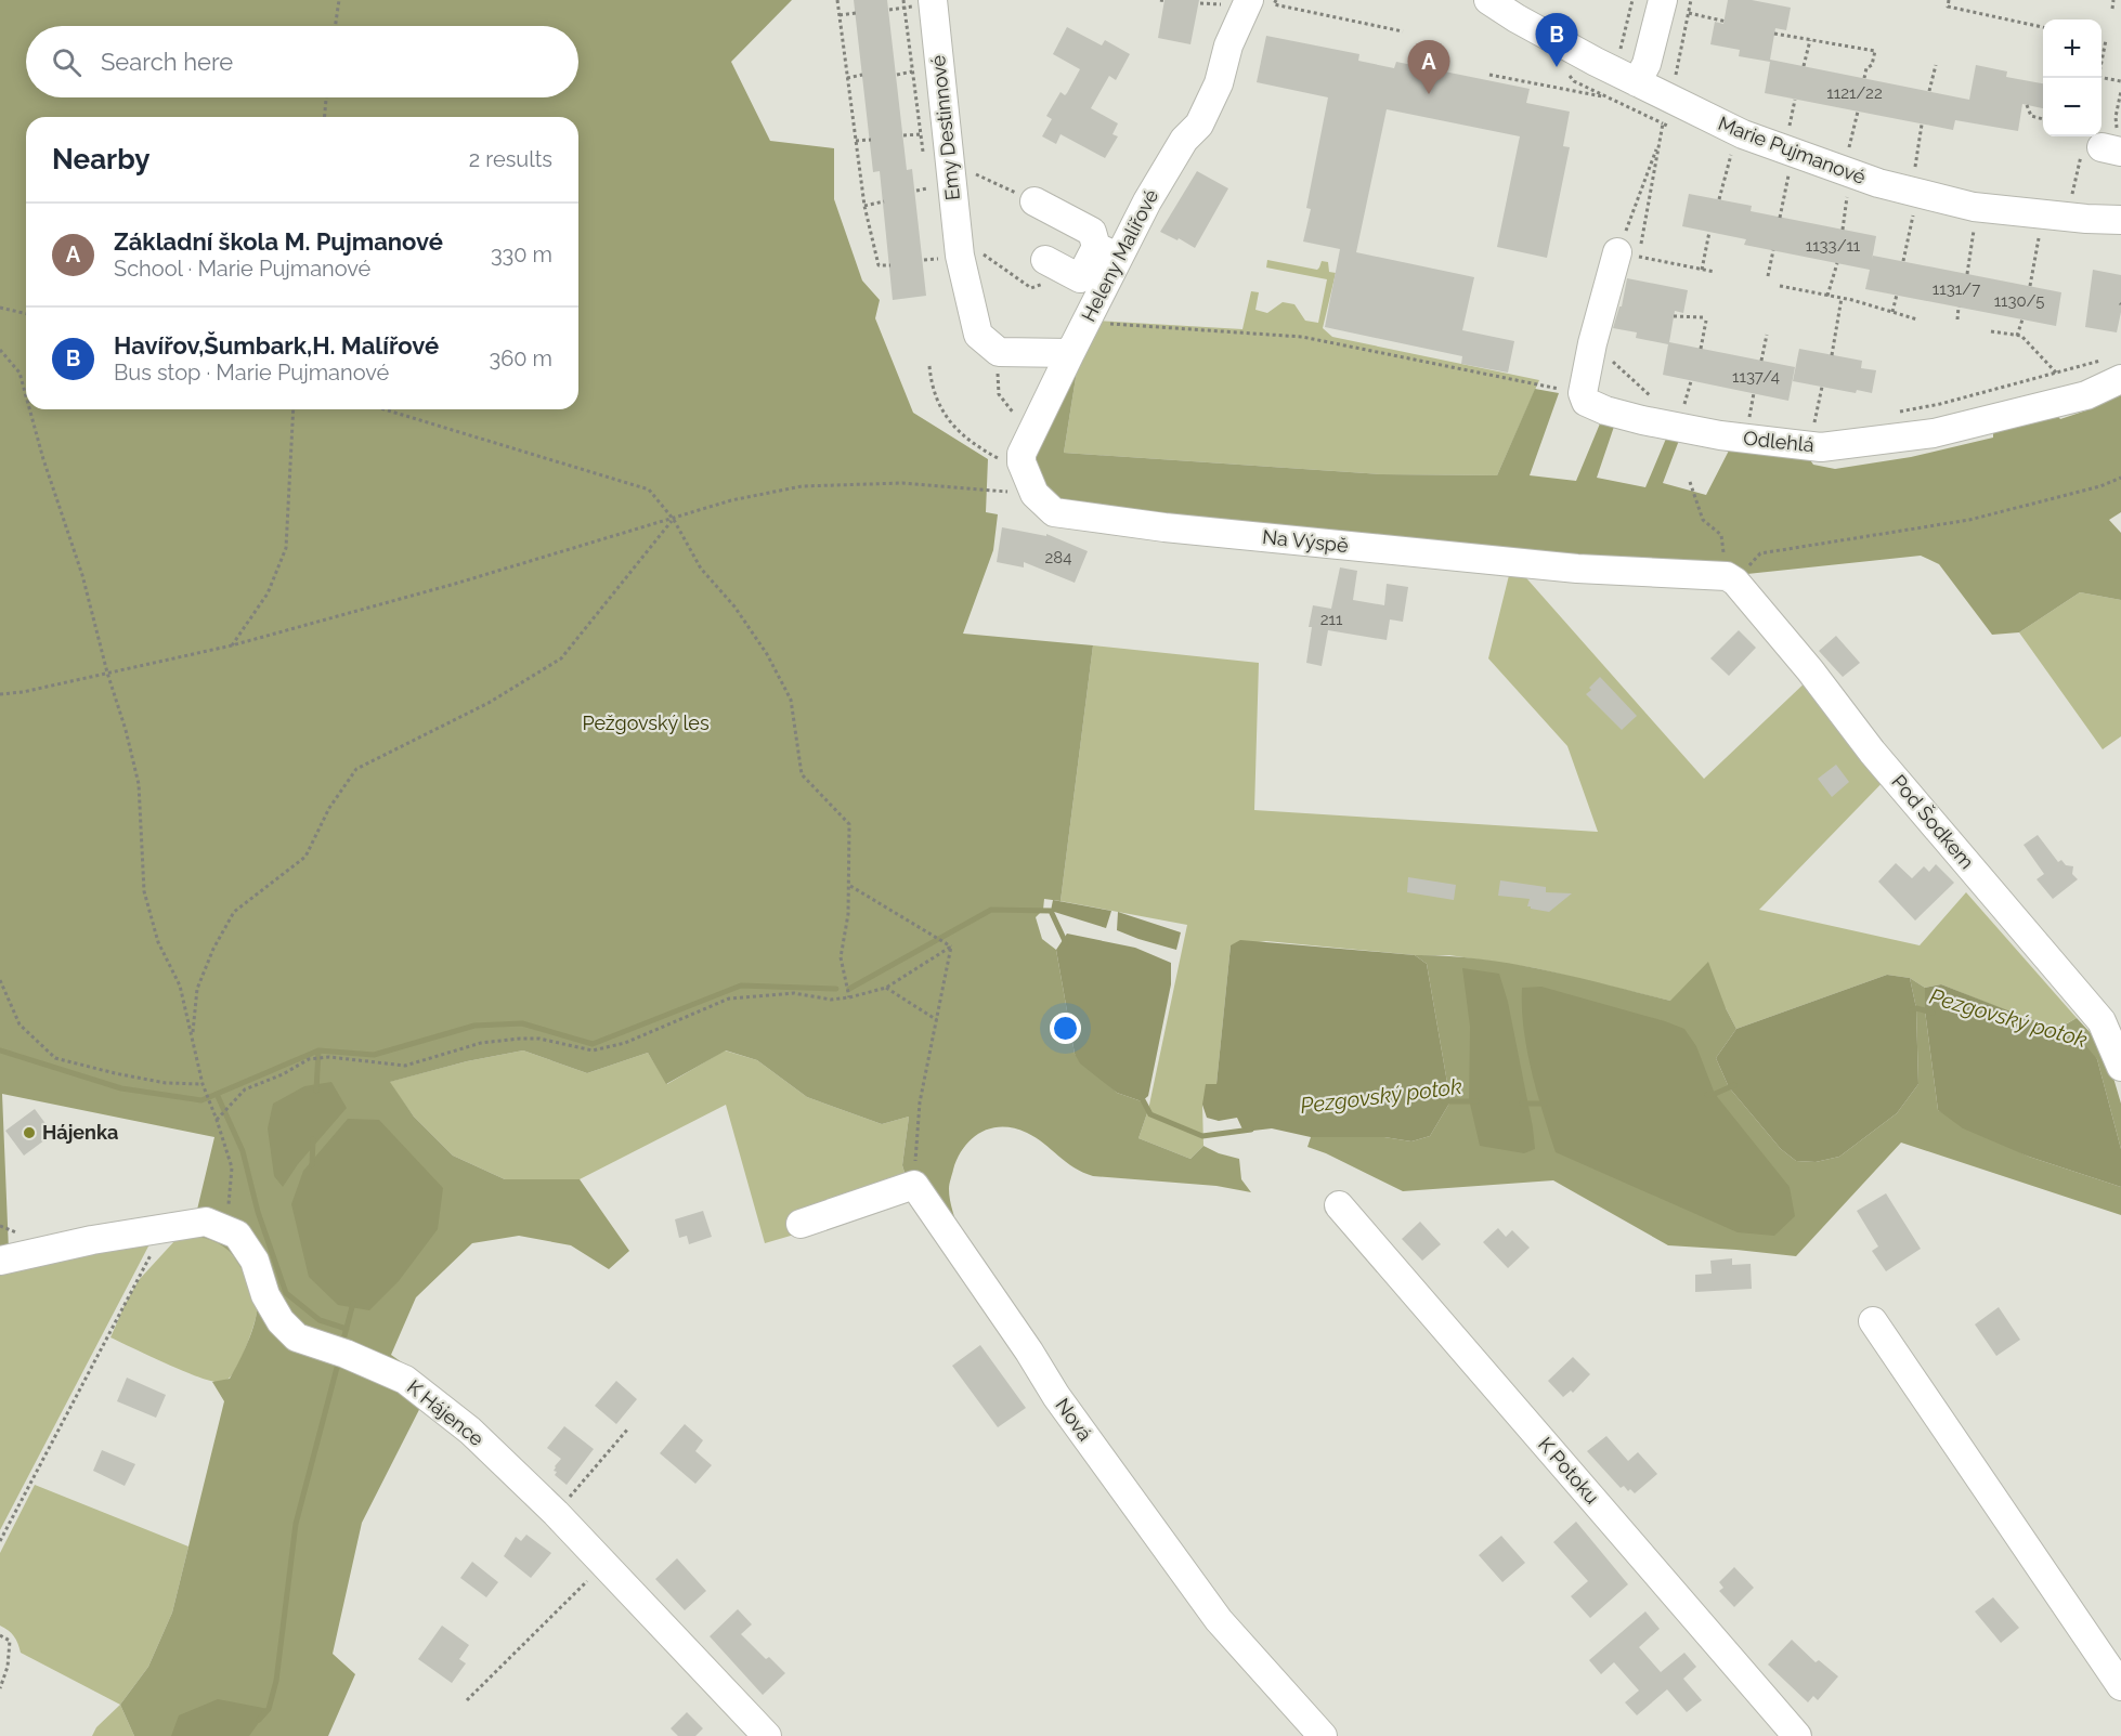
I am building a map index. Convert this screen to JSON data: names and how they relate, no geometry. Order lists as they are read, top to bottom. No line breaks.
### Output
{"streets":{"street":["Emy Destinnové","Marie Pujmanové","Heleny Malířové","Odlehlá","Na Výspě","Pod Šodkem","K Hájence","Nová","K Potoku"]},"crossings":[["Na Výspě","Pod Šodkem"]],"water":["Pezgovský potok"],"parks":["Pežgovský les"],"places":["Hájenka"],"house_numbers":["1121/22","1133/11","1131/7","1130/5","1137/4","284","211"],"page":{"pins":["B","A"],"map_buttons":["+","−"],"search":"Search here","heading":["Nearby","2 results"],"list":[{"mark":"A","name":"Základní škola M. Pujmanové","note":"School · Marie Pujmanové","value":"330 m"},{"mark":"B","name":"Havířov,Šumbark,H. Malířové","note":"Bus stop · Marie Pujmanové","value":"360 m"}]}}
